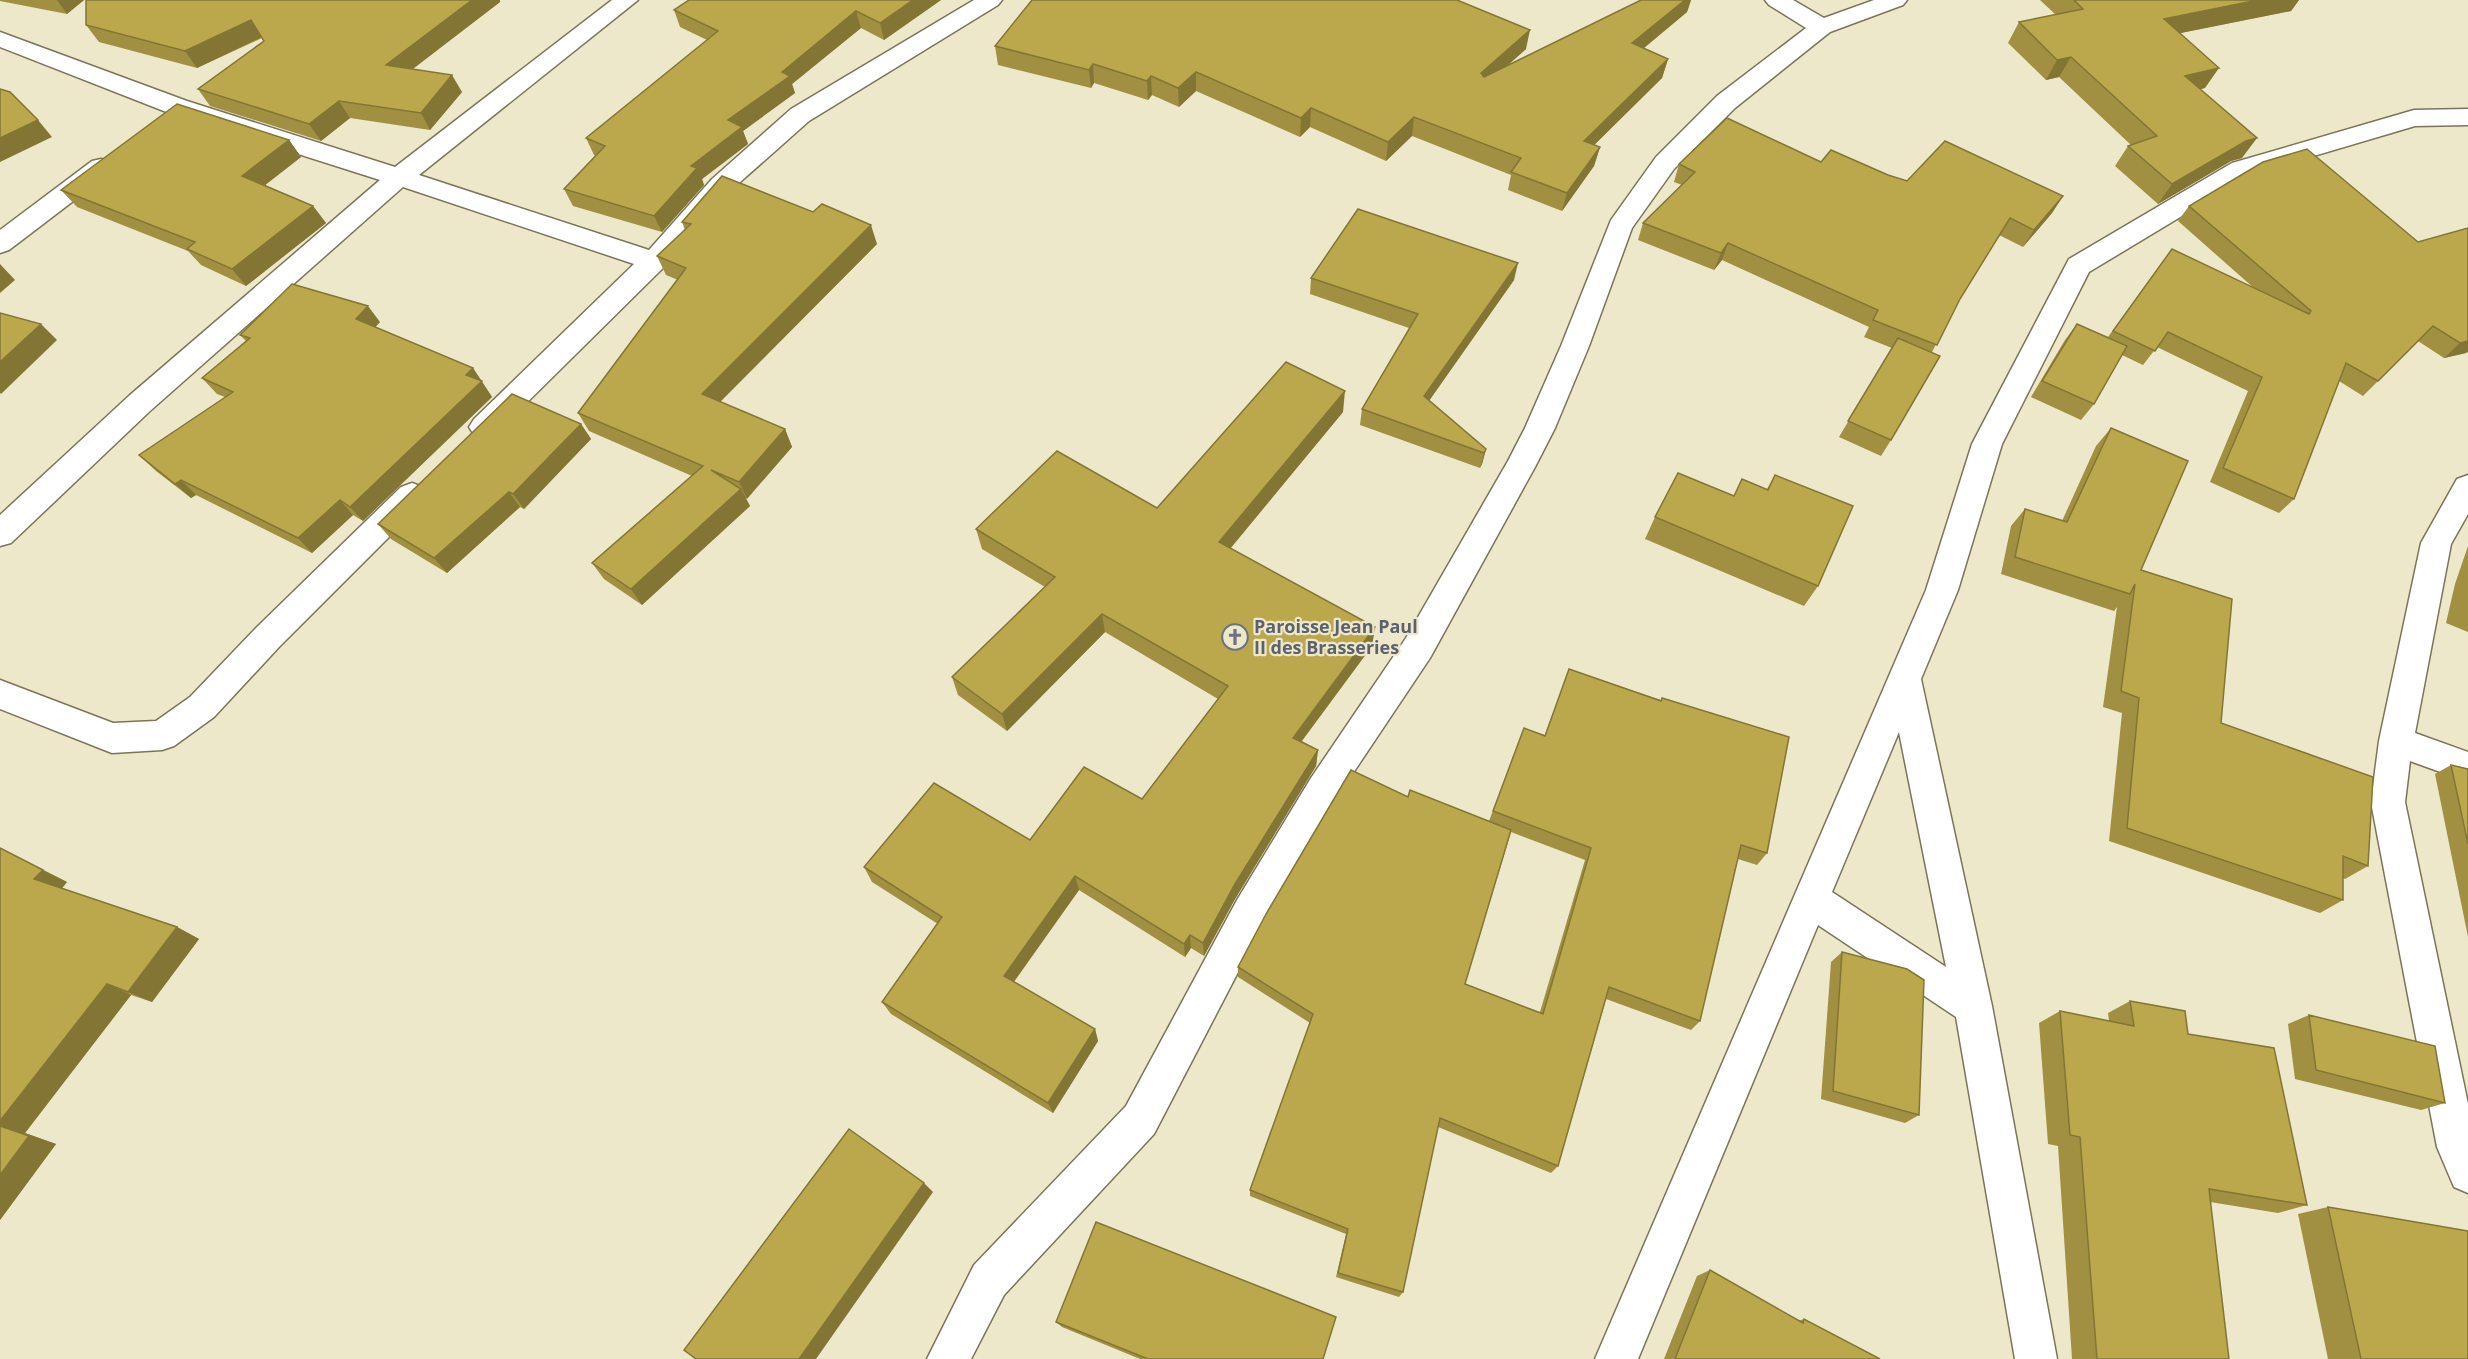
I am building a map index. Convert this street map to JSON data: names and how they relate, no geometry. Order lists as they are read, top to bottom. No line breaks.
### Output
{"places":{"church":["Paroisse Jean Paul II des Brasseries"]}}
